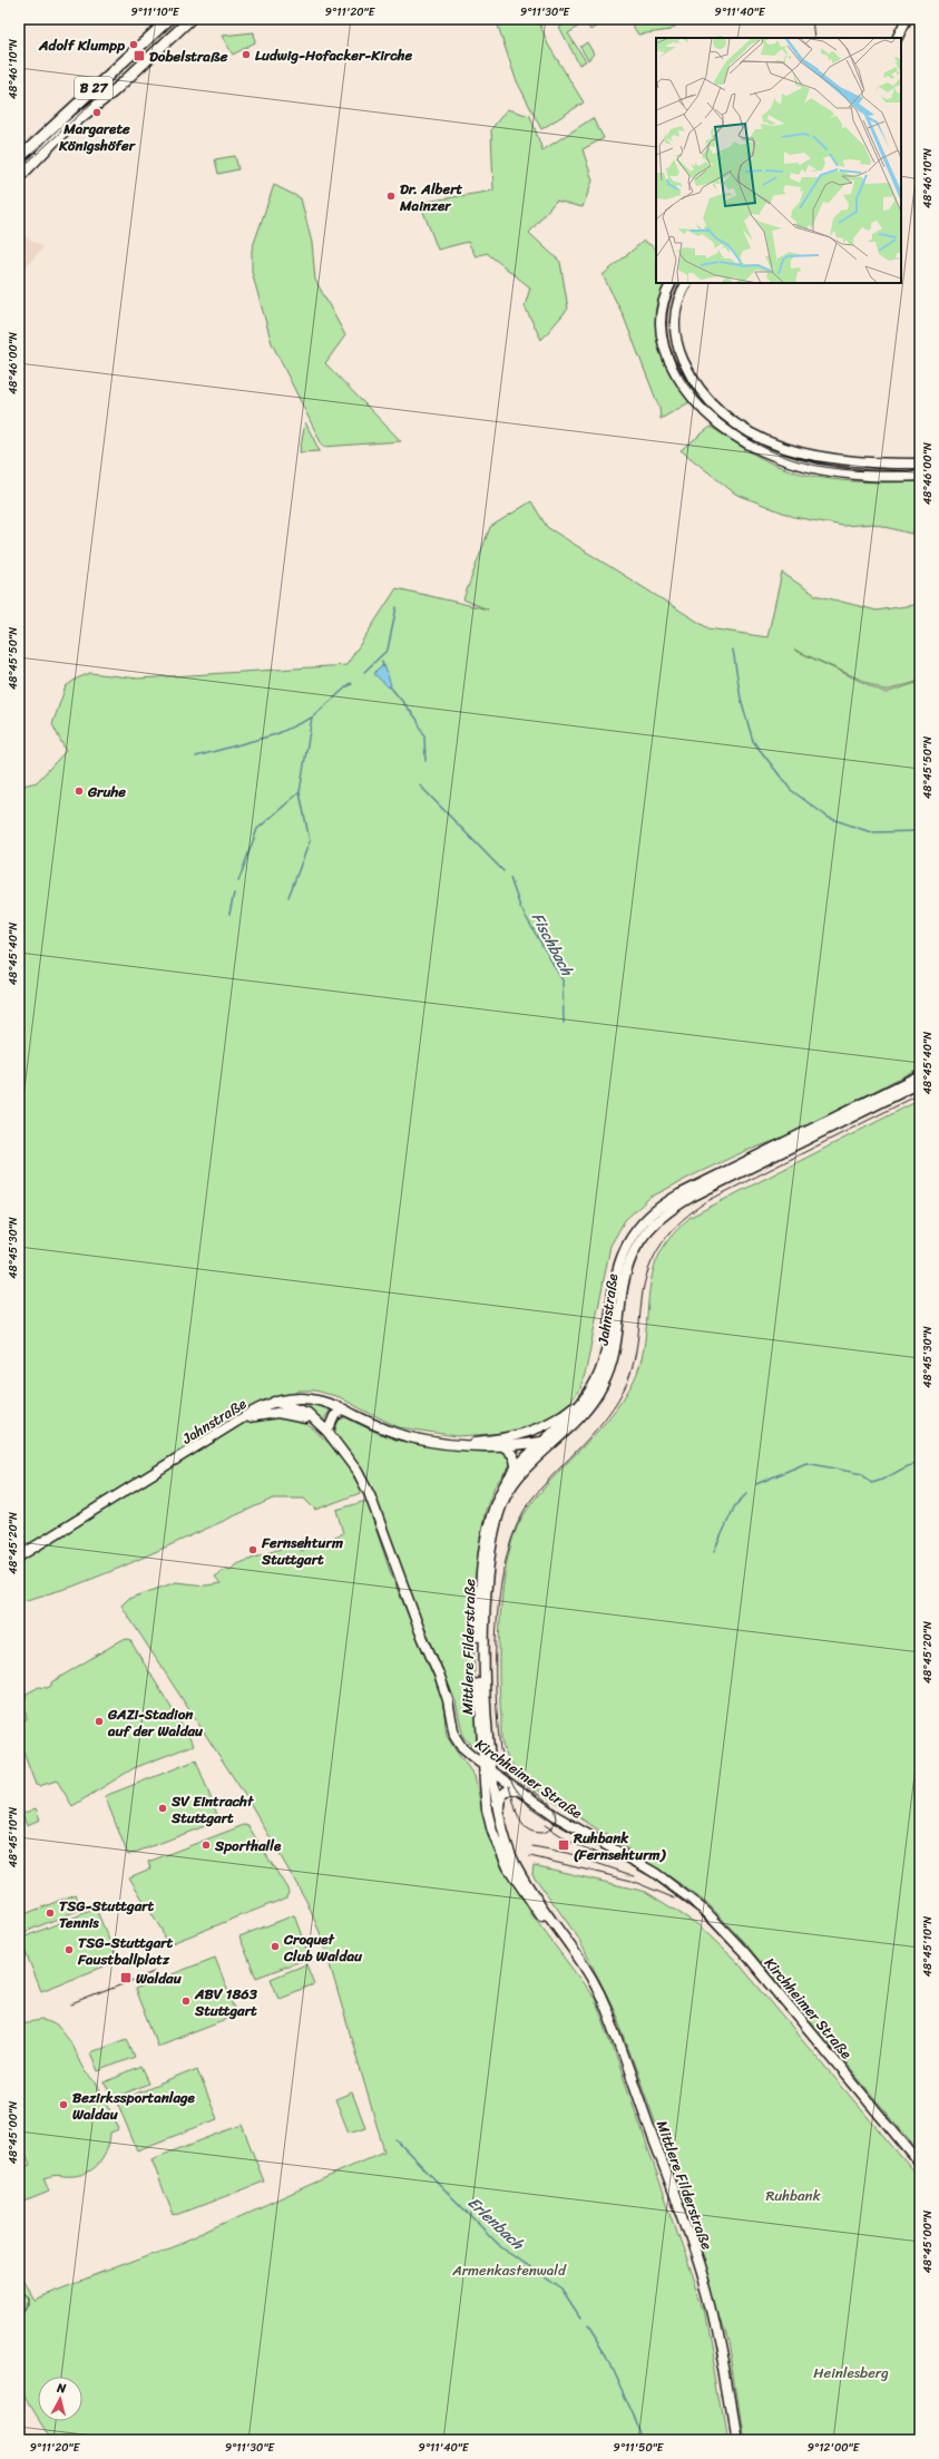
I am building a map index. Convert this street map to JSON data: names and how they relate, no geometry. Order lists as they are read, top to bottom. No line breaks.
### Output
{"streets":{"main road":["B 27","Jahnstraße","Mittlere Filderstraße","Kirchheimer Straße"]},"crossings":[["Jahnstraße","Mittlere Filderstraße"],["Jahnstraße","Kirchheimer Straße"],["Mittlere Filderstraße","Kirchheimer Straße"]],"water":["Fischbach","Erlenbach"],"parks":["Ruhbank","Armenkastenwald","Heinlesberg"],"places":{"other":["Adolf Klumpp","Ludwig-Hofacker-Kirche","Margarete Königshöfer","Dr. Albert Mainzer","Gruhe","Fernsehturm Stuttgart","GAZi-Stadion auf der Waldau","SV Eintracht Stuttgart","Sporthalle","TSG-Stuttgart Tennis","Croquet Club Waldau","TSG-Stuttgart Faustballplatz","ABV 1863 Stuttgart","Bezirkssportanlage Waldau"],"transit":["Dobelstraße","Ruhbank (Fernsehturm)","Waldau"]},"north":"top","coordinates":["9°11'10\"E","9°11'20\"E","9°11'30\"E","9°11'40\"E","48°46'10\"N","48°46'00\"N","48°45'50\"N","48°45'40\"N","48°45'30\"N","48°45'20\"N","48°45'10\"N","48°45'00\"N","9°11'50\"E","9°12'00\"E"]}
